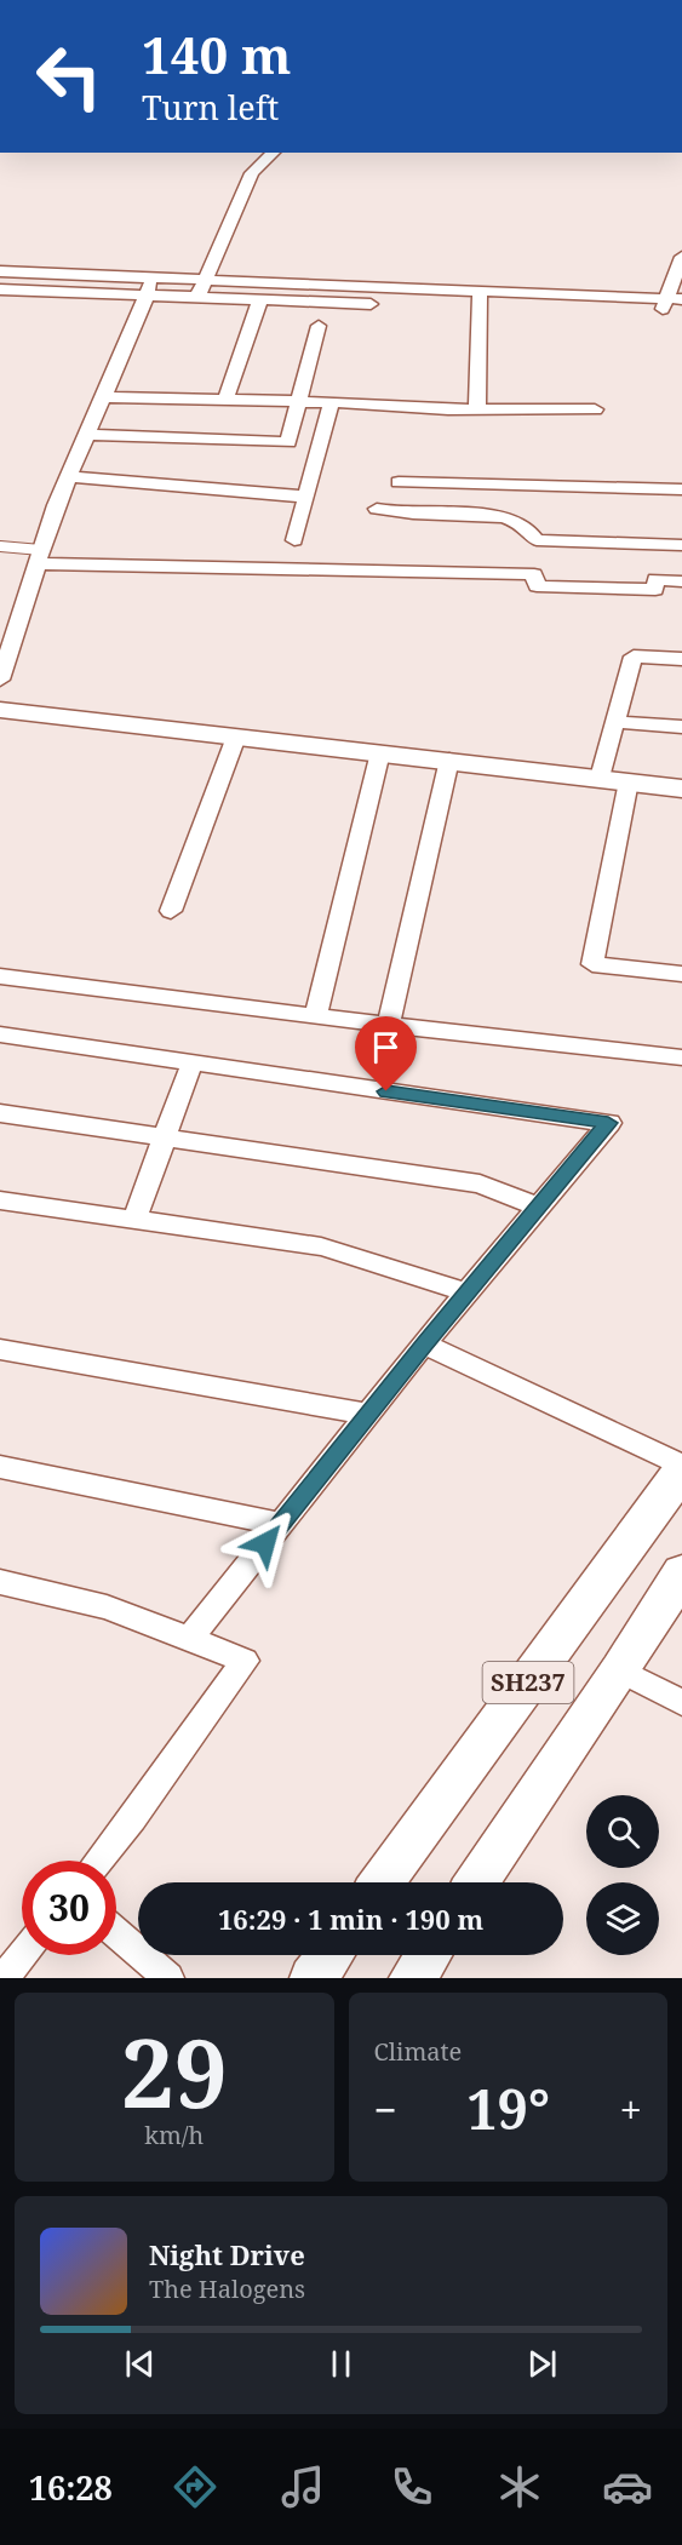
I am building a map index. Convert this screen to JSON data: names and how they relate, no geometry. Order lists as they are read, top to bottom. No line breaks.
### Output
{"streets":{"main road":["SH237"]},"page":{"turn":["140 m","Turn left"],"limit":"30","trip":"16:29 · 1 min · 190 m","tile":[["29","km/h"],"Climate"],"heat":["−","19°","+"],"song":["Night Drive","The Halogens"],"tabs":"16:28"}}
